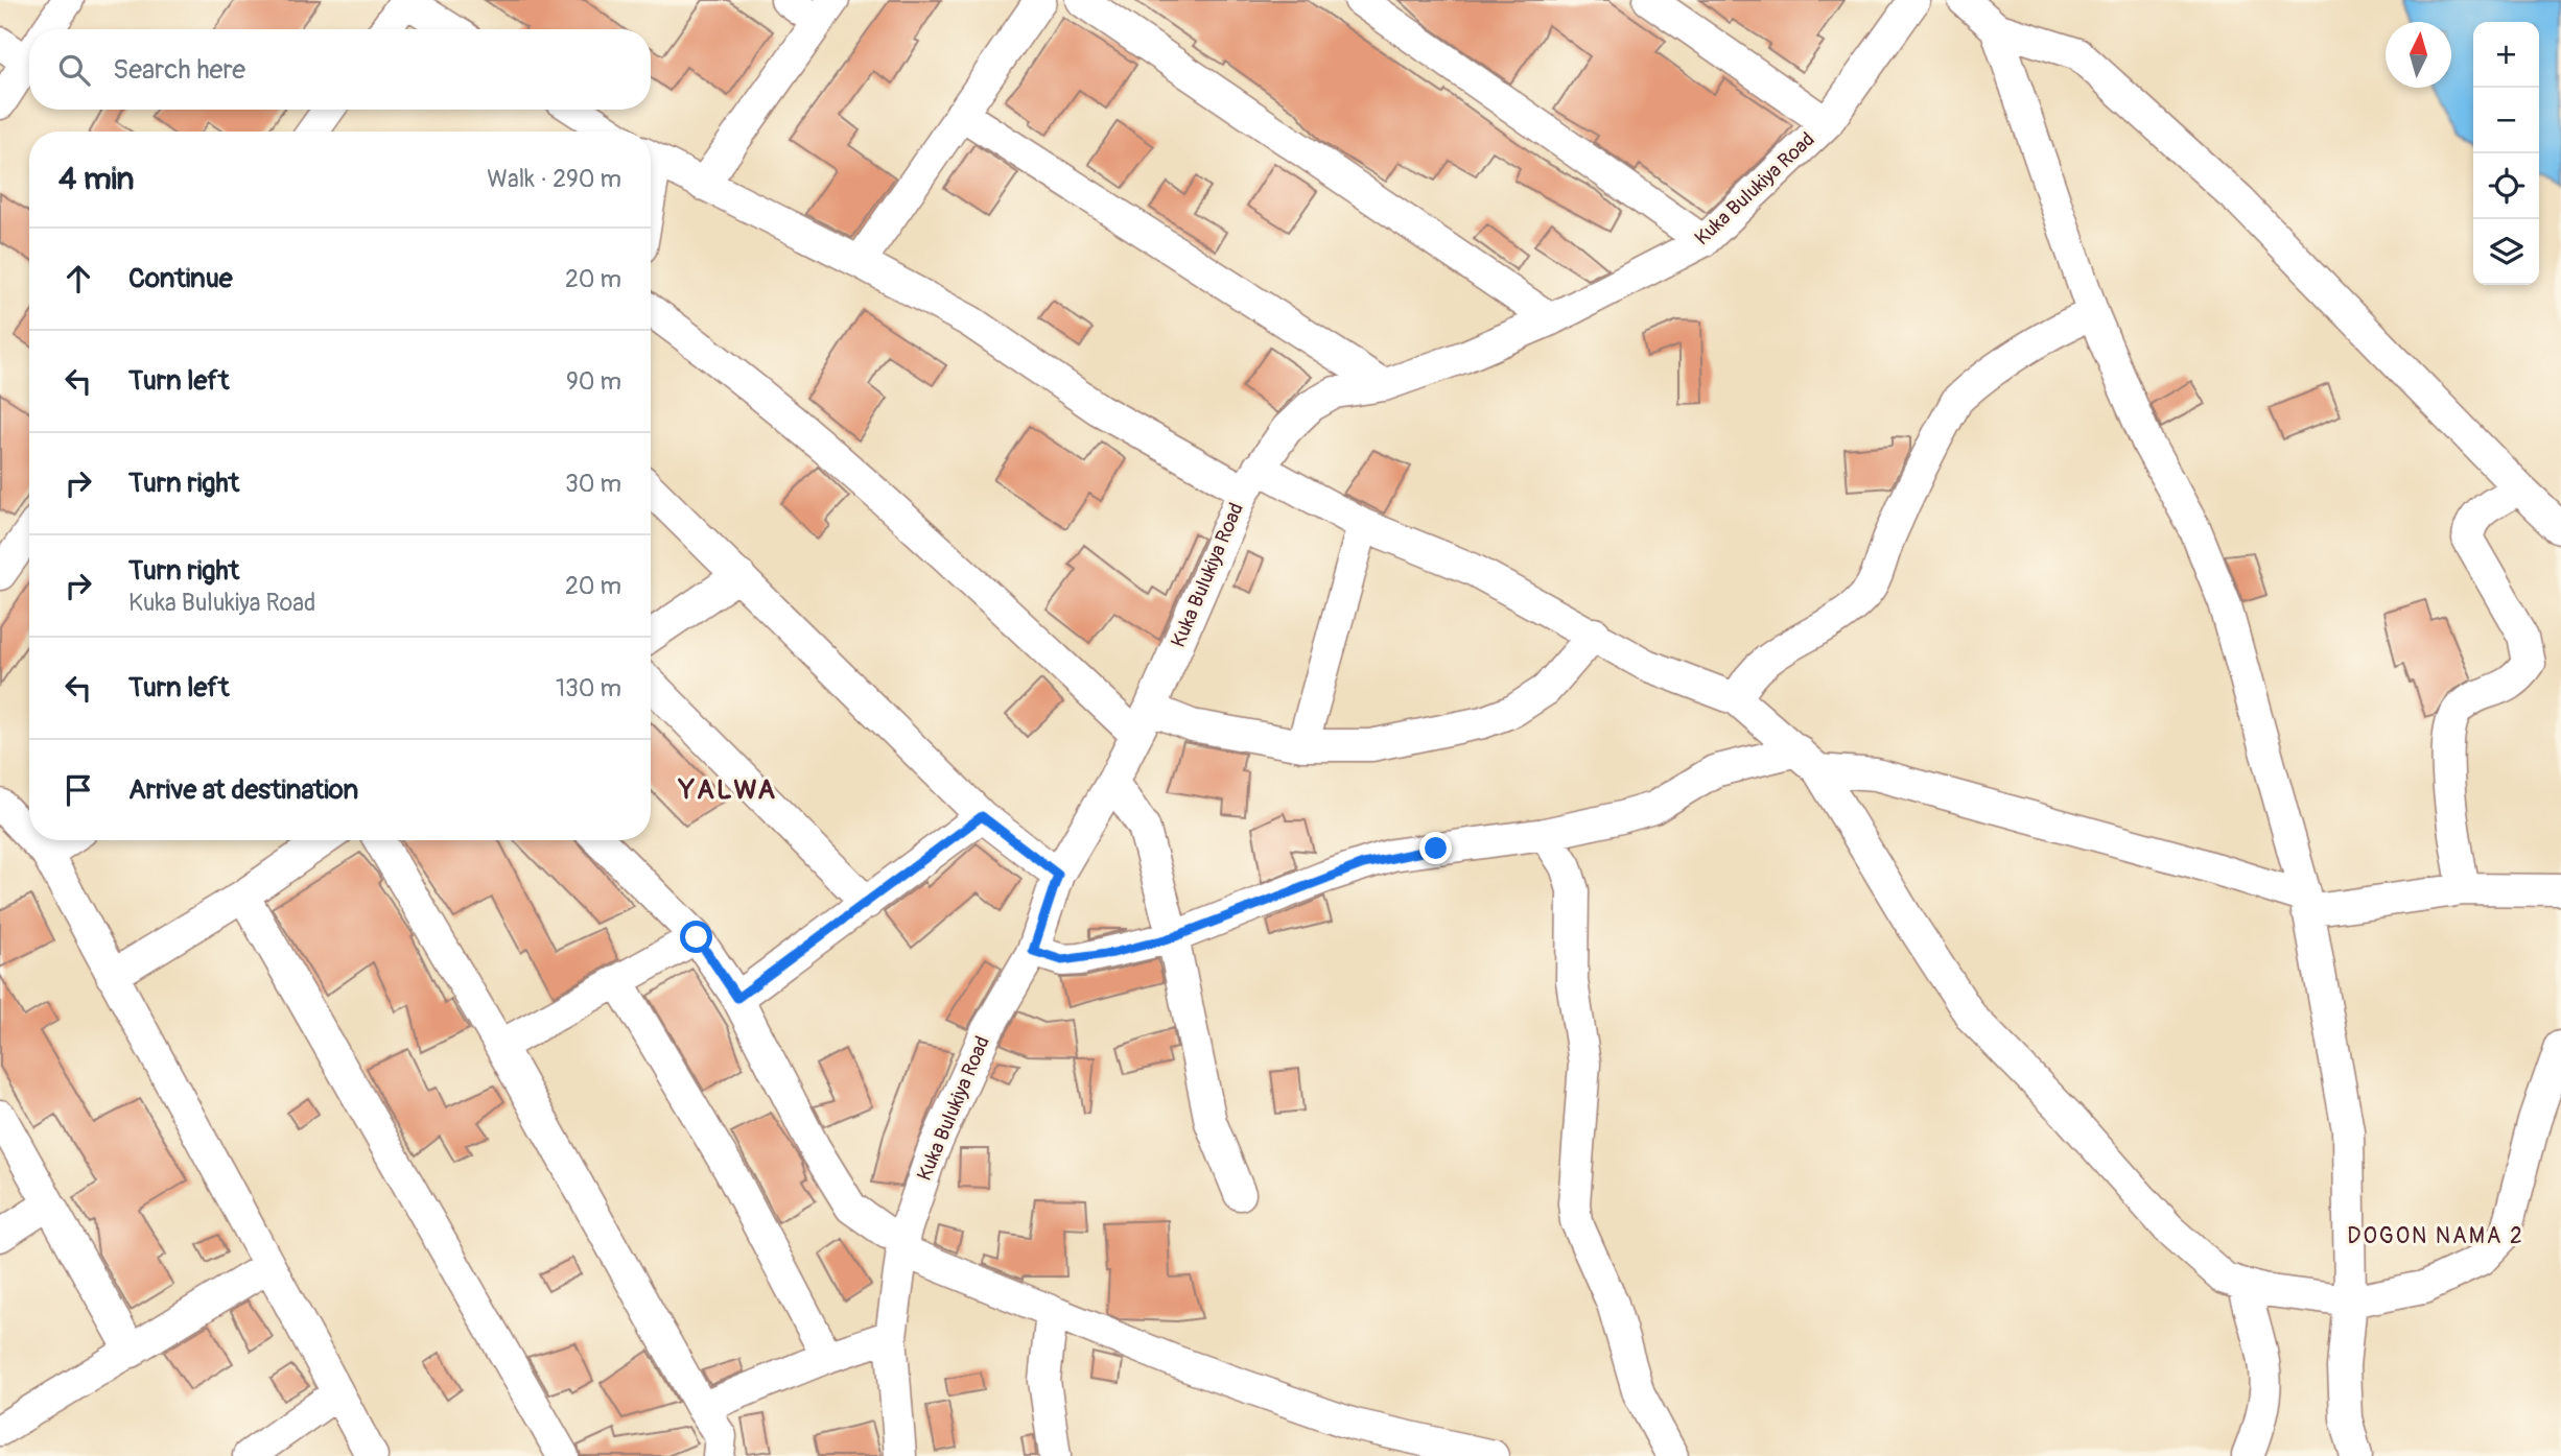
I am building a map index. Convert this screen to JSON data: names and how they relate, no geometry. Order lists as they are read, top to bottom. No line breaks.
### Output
{"streets":{"street":["Kuka Bulukiya Road"]},"districts":["YALWA","DOGON NAMA 2"],"north":"top","page":{"map_buttons":["+","−"],"search":"Search here","heading":["4 min","Walk · 290 m"],"list":[["Continue","20 m"],["Turn left","90 m"],["Turn right","30 m"],["Turn right","Kuka Bulukiya Road","20 m"],["Turn left","130 m"],"Arrive at destination"]}}
